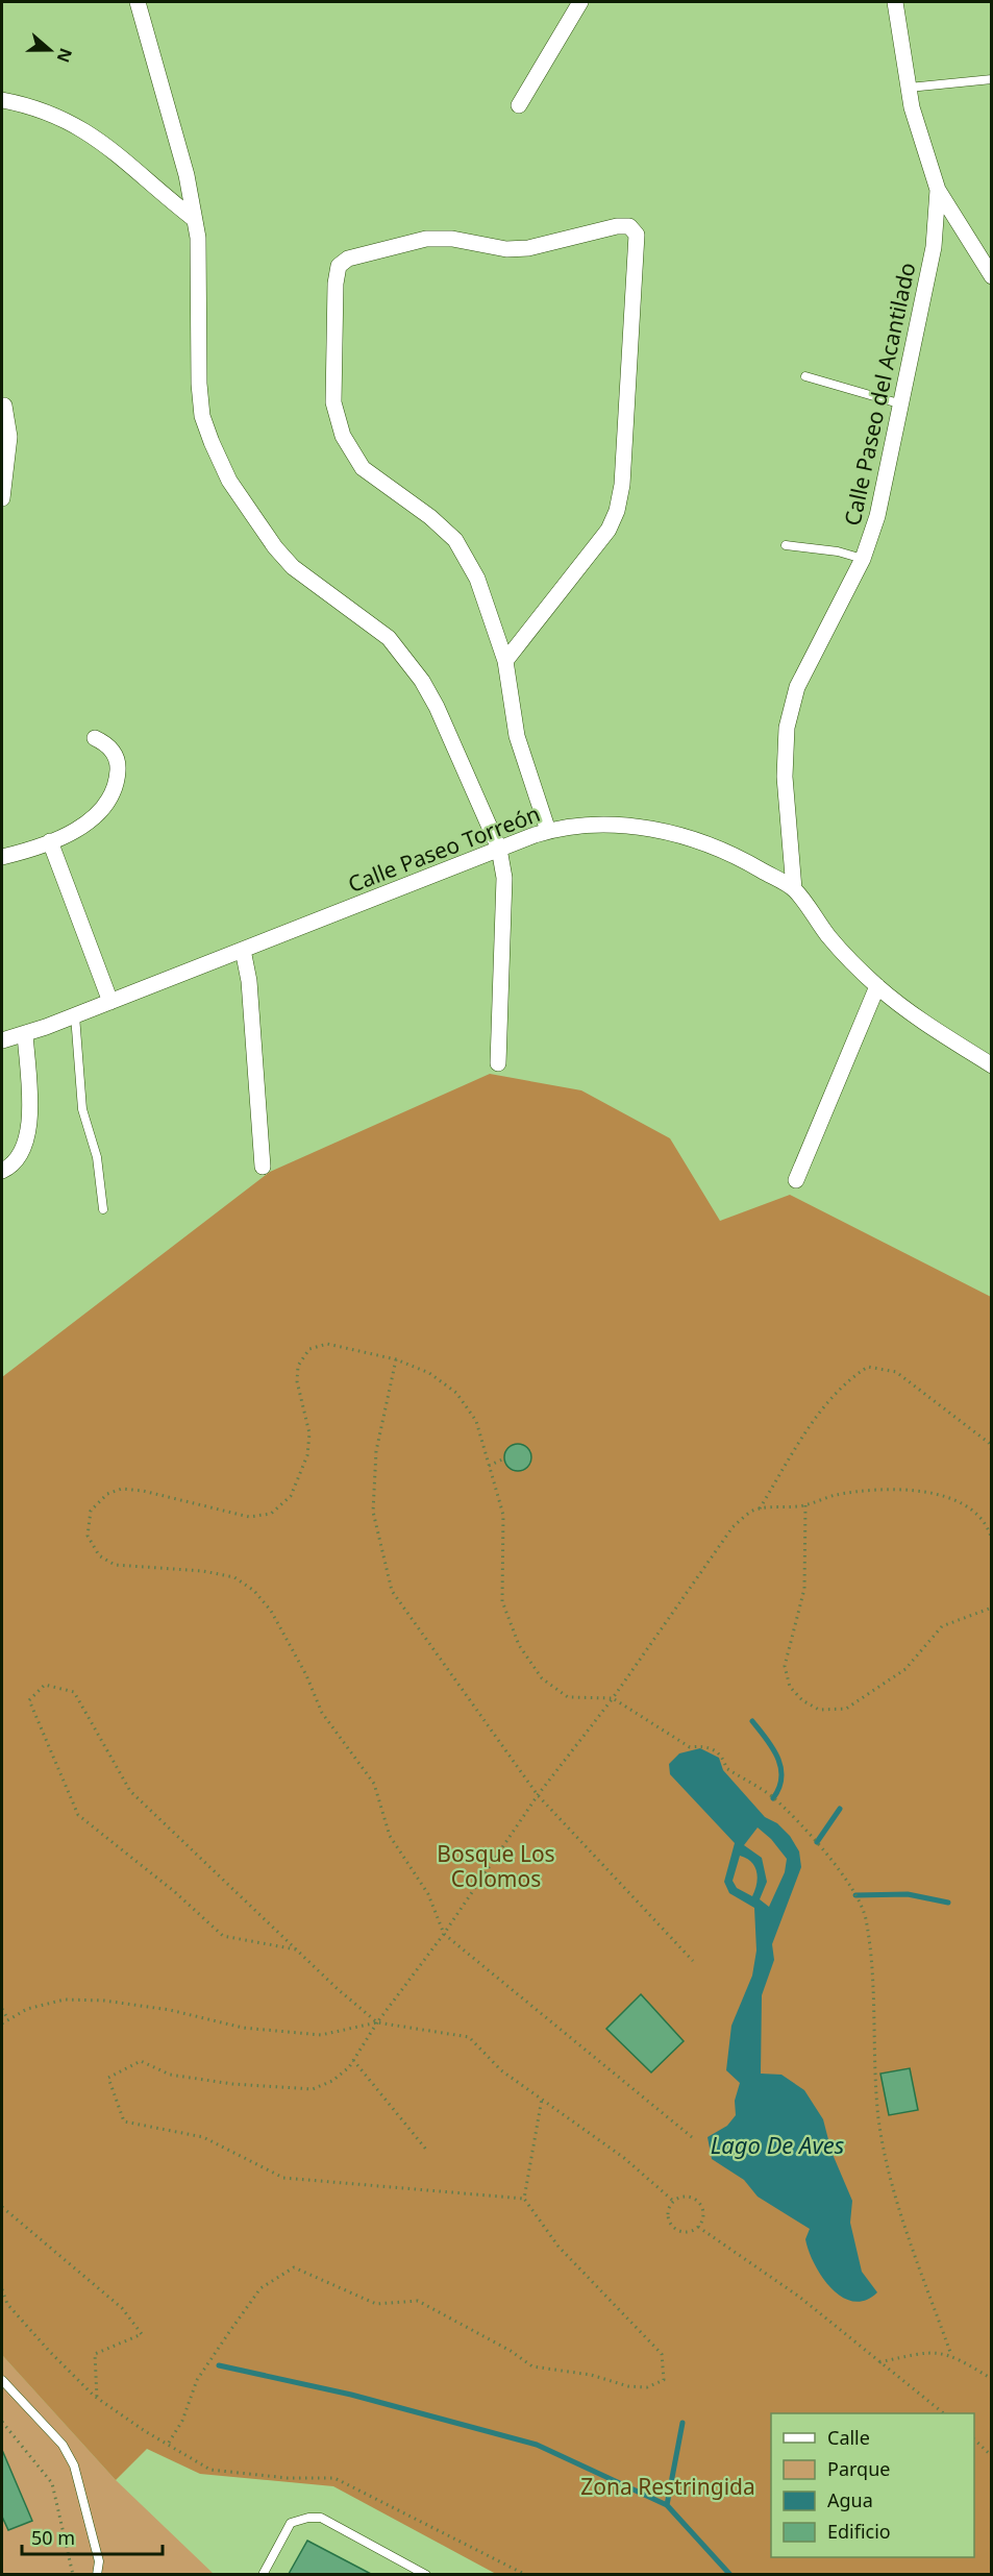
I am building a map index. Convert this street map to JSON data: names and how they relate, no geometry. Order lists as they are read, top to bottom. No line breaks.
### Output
{"streets":{"street":["Calle Paseo del Acantilado","Calle Paseo Torreón"]},"crossings":[["Calle Paseo del Acantilado","Calle Paseo Torreón"]],"water":["Lago De Aves"],"parks":["Bosque Los Colomos","Zona Restringida"],"legend":["Calle","Parque","Agua","Edificio"],"scale_bar":"50 m","north":"right"}
